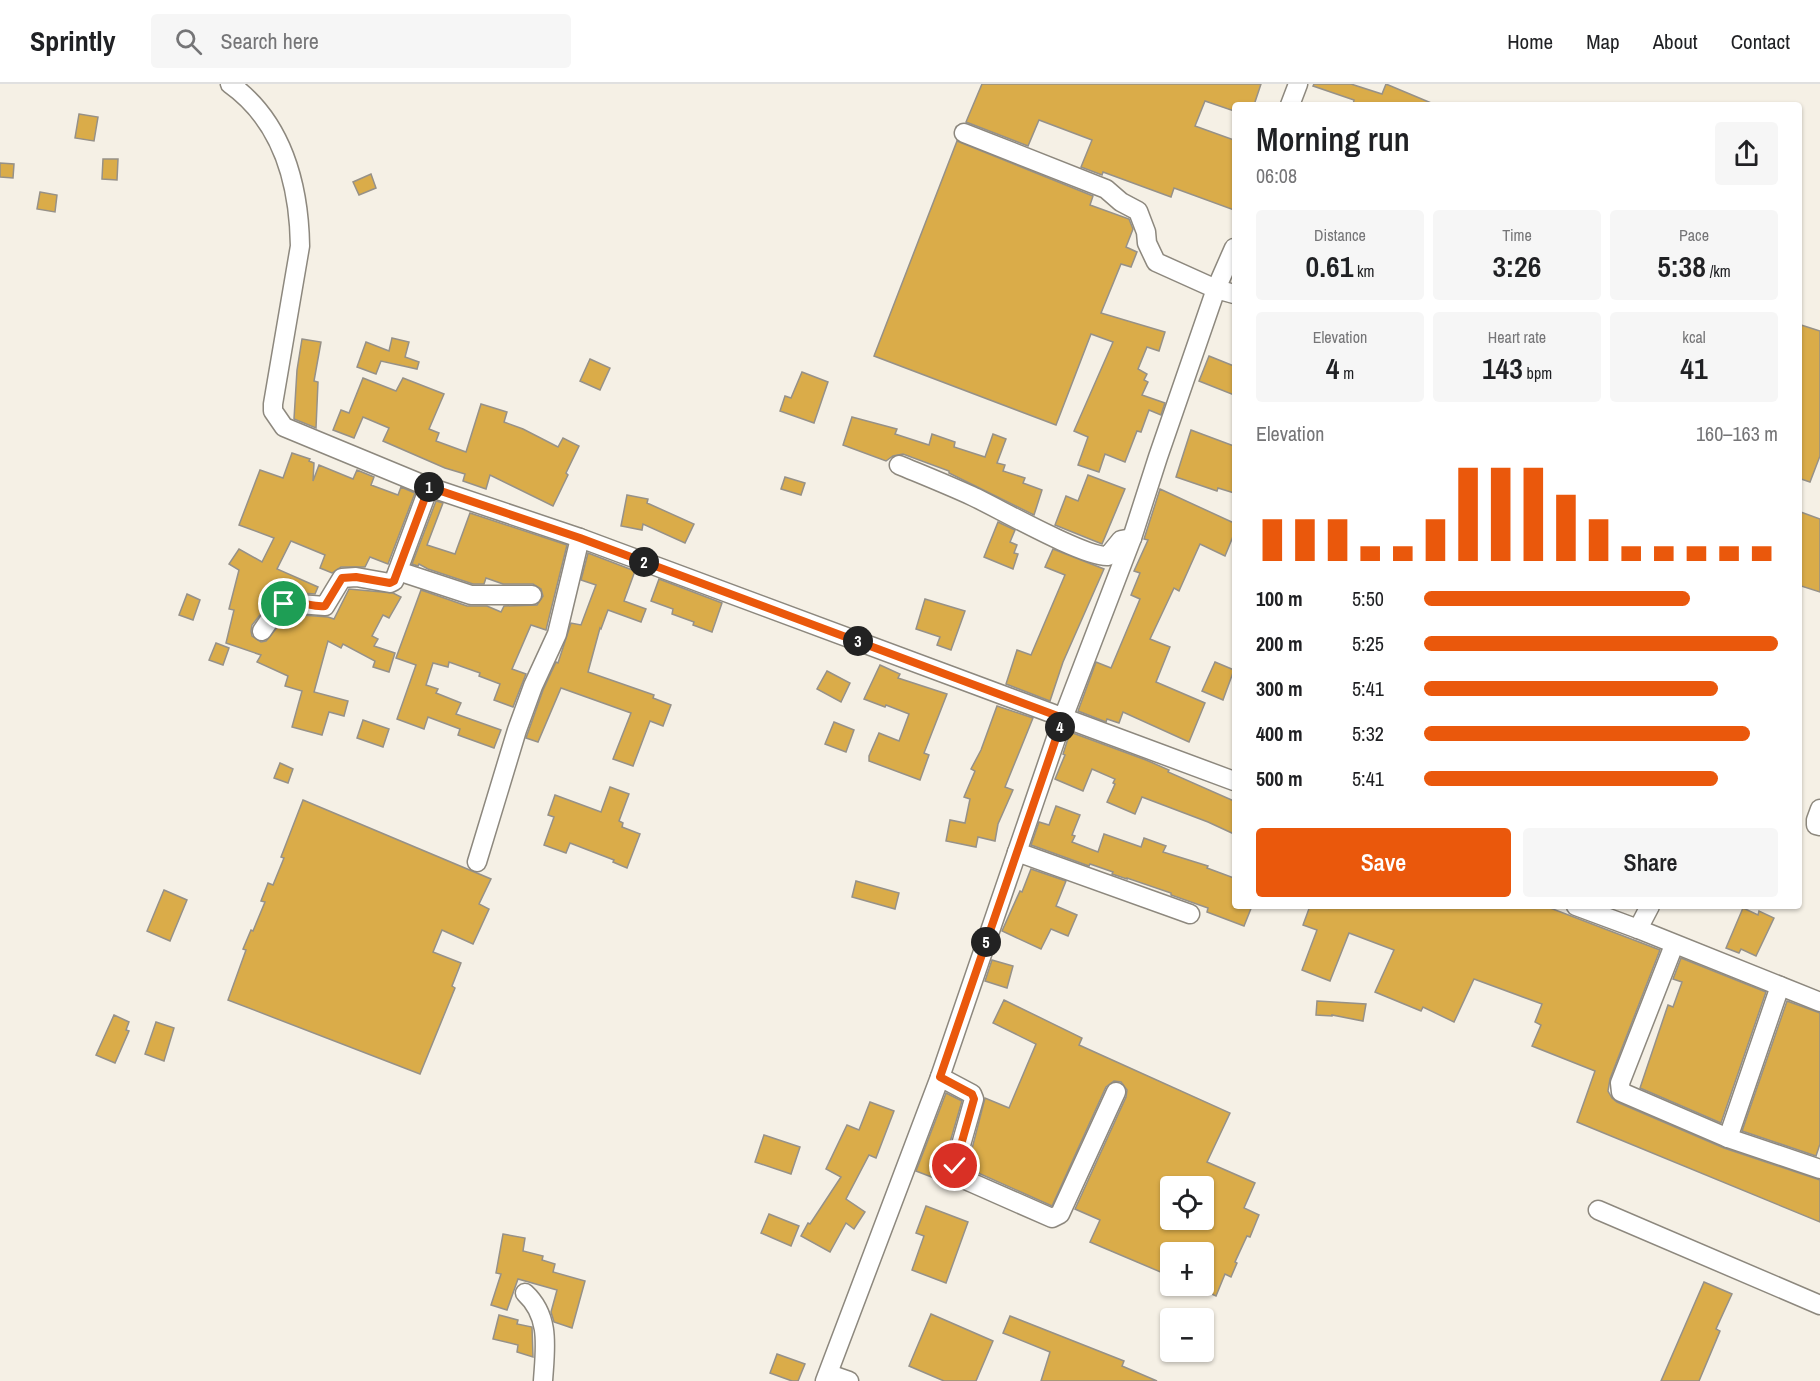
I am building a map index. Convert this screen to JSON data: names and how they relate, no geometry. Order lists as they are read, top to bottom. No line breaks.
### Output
{"page":{"header":"Sprintly","search":"Search here","nav":["Home","Map","About","Contact"],"heading":["Morning run","06:08"],"stats":[["Distance","0.61 km"],["Time","3:26"],["Pace","5:38 /km"],["Elevation","4 m"],["Heart rate","143 bpm"],["kcal","41"]],"chart":["Elevation","160–163 m"],"pins":["1","2","3","4","5"],"list":[{"name":"100 m","note":"5:50"},{"name":"200 m","note":"5:25"},{"name":"300 m","note":"5:41"},{"name":"400 m","note":"5:32"},{"name":"500 m","note":"5:41"}],"buttons":["Save","Share"],"map_buttons":["+","−"]}}
